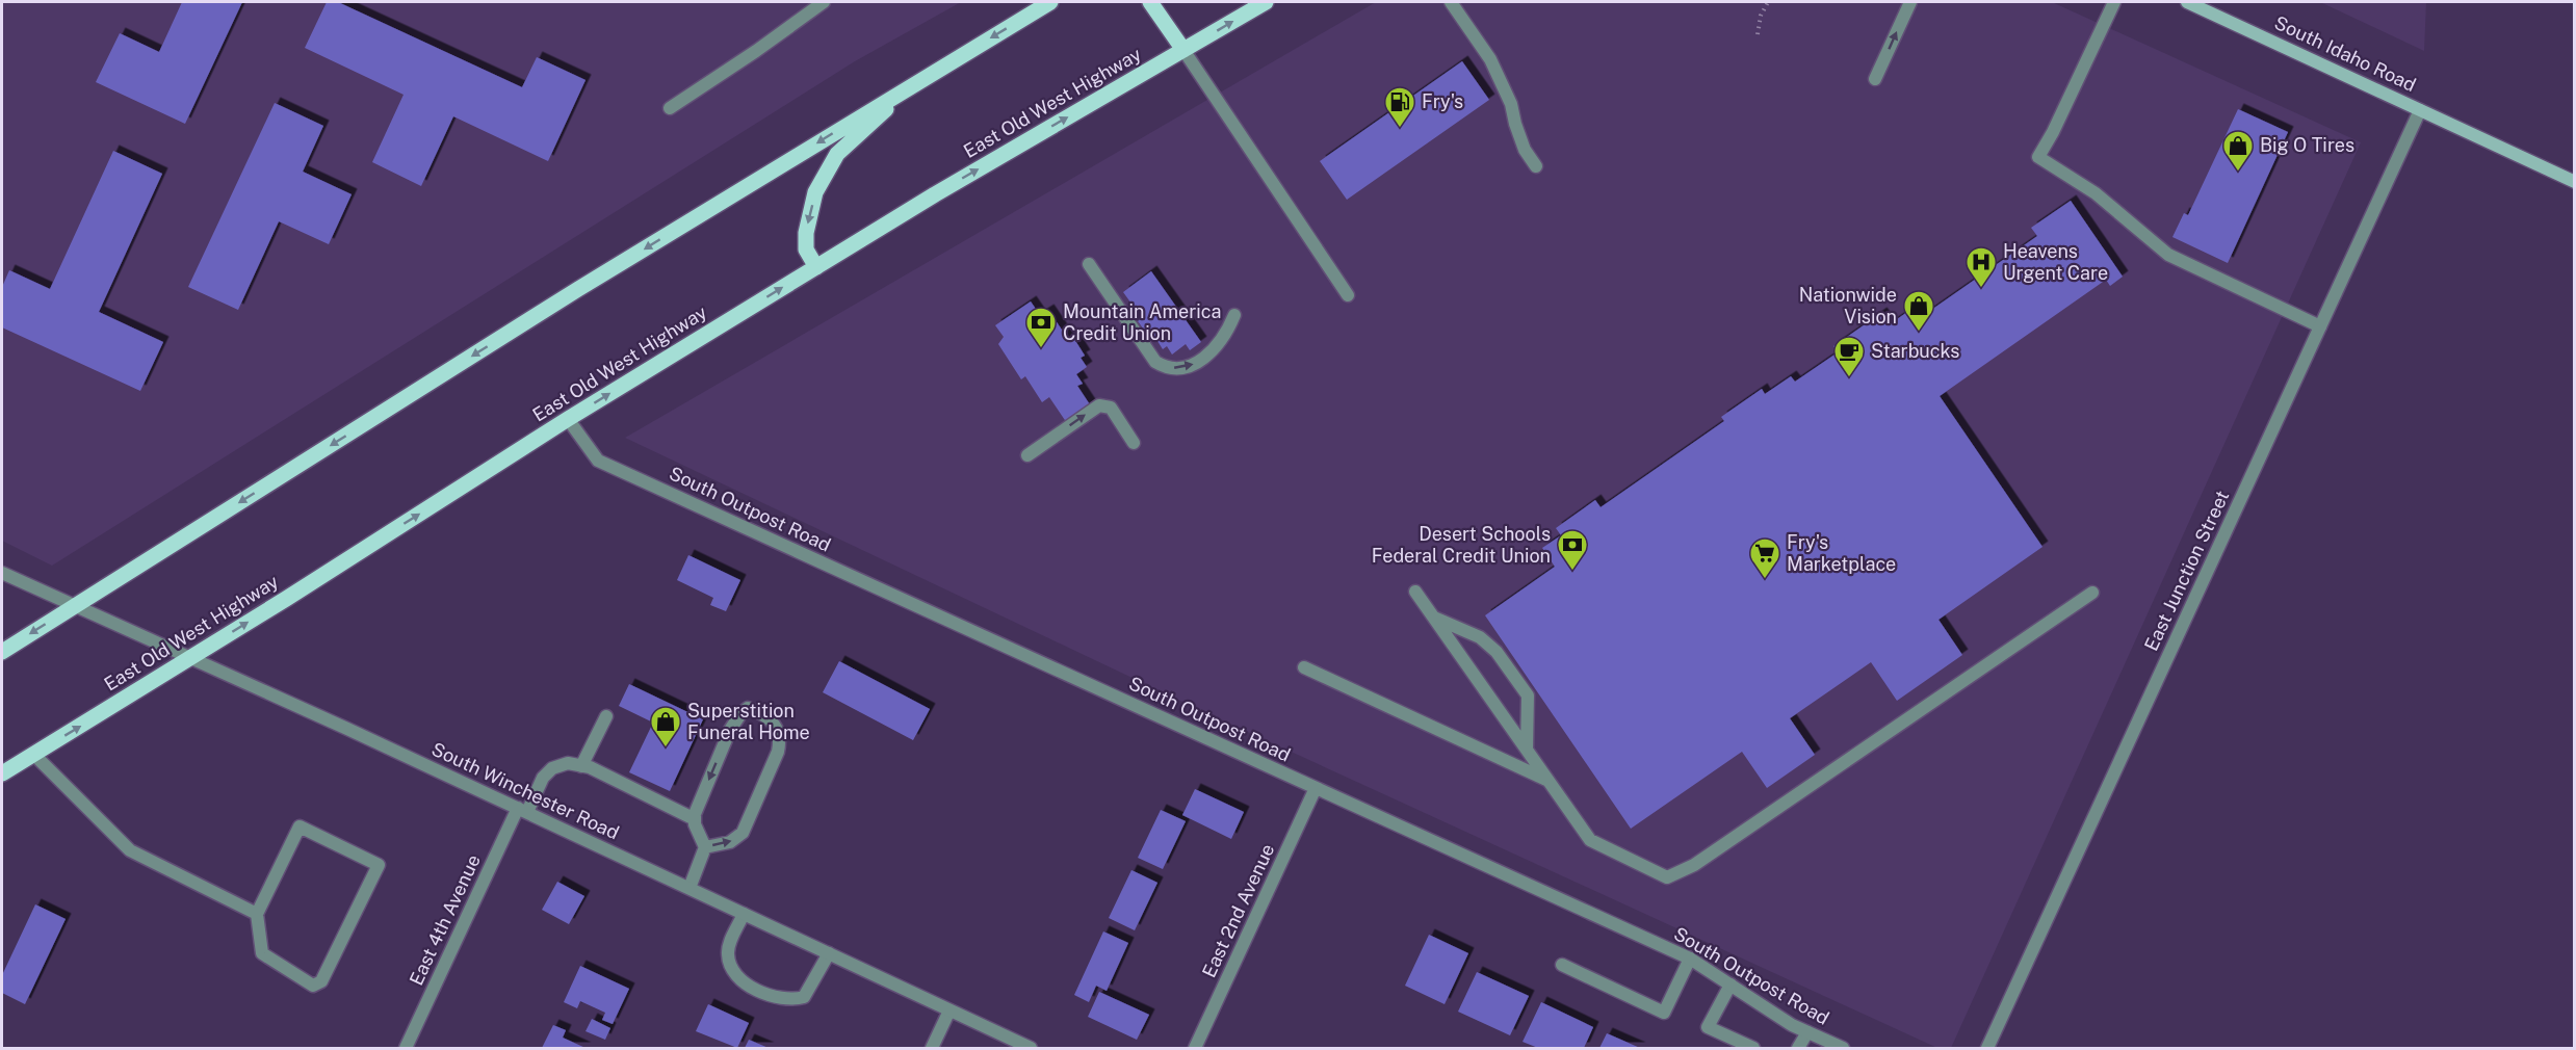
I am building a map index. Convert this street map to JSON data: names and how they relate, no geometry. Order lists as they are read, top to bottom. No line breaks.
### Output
{"streets":{"main road":["South Idaho Road","East Old West Highway"],"street":["South Outpost Road","East Junction Street","South Winchester Road","East 2nd Avenue","East 4th Avenue"]},"crossings":[["South Idaho Road","East Junction Street"],["East Old West Highway","South Outpost Road"],["East Old West Highway","South Winchester Road"],["South Outpost Road","East 2nd Avenue"],["South Winchester Road","East 4th Avenue"]],"places":{"fuel station":["Fry's"],"shop":["Big O Tires","Nationwide Vision","Superstition Funeral Home"],"hospital":["Heavens Urgent Care"],"bank":["Mountain America Credit Union","Desert Schools Federal Credit Union"],"cafe":["Starbucks"],"supermarket":["Fry's Marketplace"]}}
